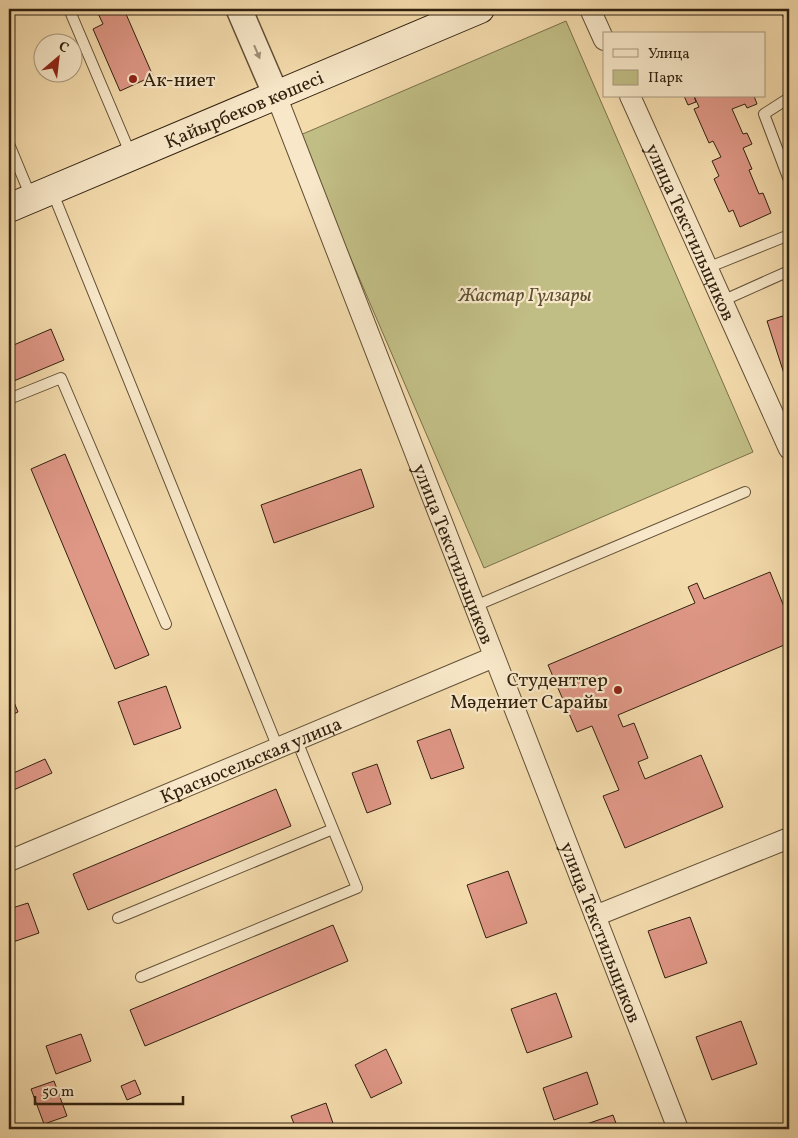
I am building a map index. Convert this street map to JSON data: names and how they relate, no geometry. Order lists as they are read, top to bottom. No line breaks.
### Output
{"streets":{"main road":["Қайырбеков көшесі"],"street":["улица Текстильщиков","Красносельская улица"]},"crossings":[["Қайырбеков көшесі","улица Текстильщиков"],["улица Текстильщиков","Красносельская улица"]],"parks":["Жастар Гүлзары"],"places":["Ак-ниет","Студенттер Мәдениет Сарайы"],"legend":["Улица","Парк"],"scale_bar":"50 m","north":"top right"}
